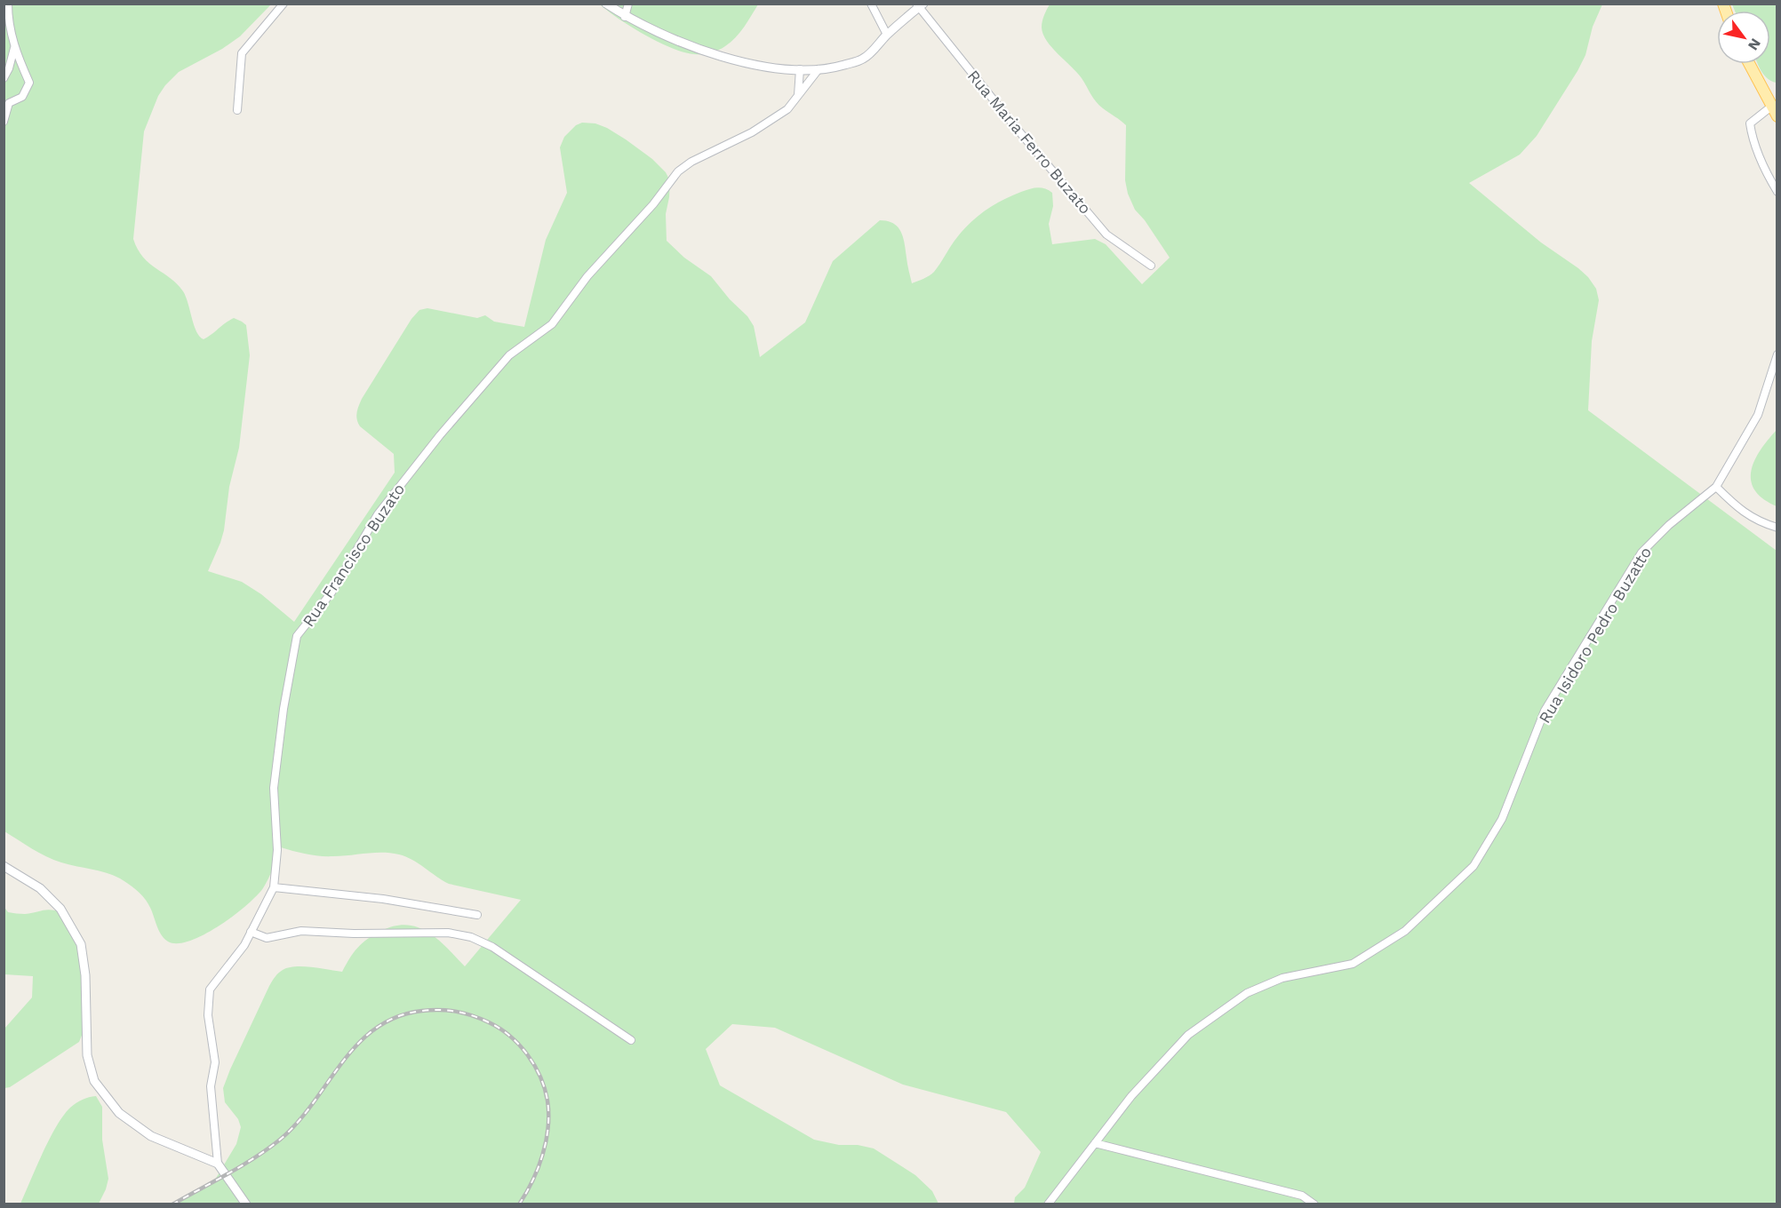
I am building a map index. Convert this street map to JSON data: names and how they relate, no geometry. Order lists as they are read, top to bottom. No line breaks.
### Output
{"streets":{"street":["Rua Maria Ferro Buzato","Rua Francisco Buzato","Rua Isidoro Pedro Buzatto"]},"north":"bottom right"}
